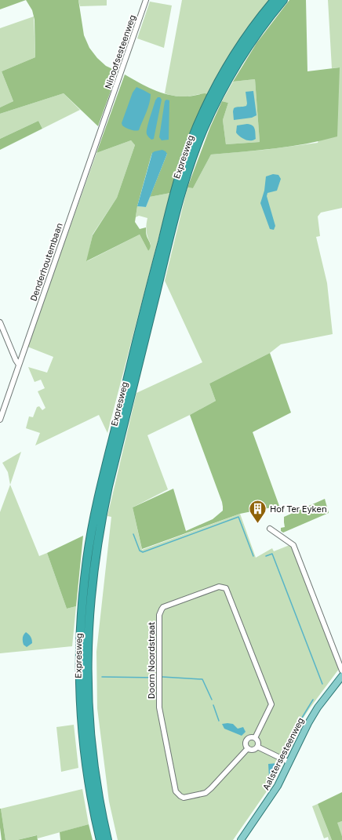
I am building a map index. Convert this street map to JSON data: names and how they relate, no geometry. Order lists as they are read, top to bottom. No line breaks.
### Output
{"streets":{"highway":["Expresweg"],"main road":["Aalstersesteenweg"],"street":["Ninoofsesteenweg","Denderhoutembaan","Doorn Noordstraat"]},"crossings":[["Ninoofsesteenweg","Denderhoutembaan"]],"places":{"building":["Hof Ter Eyken"]}}
